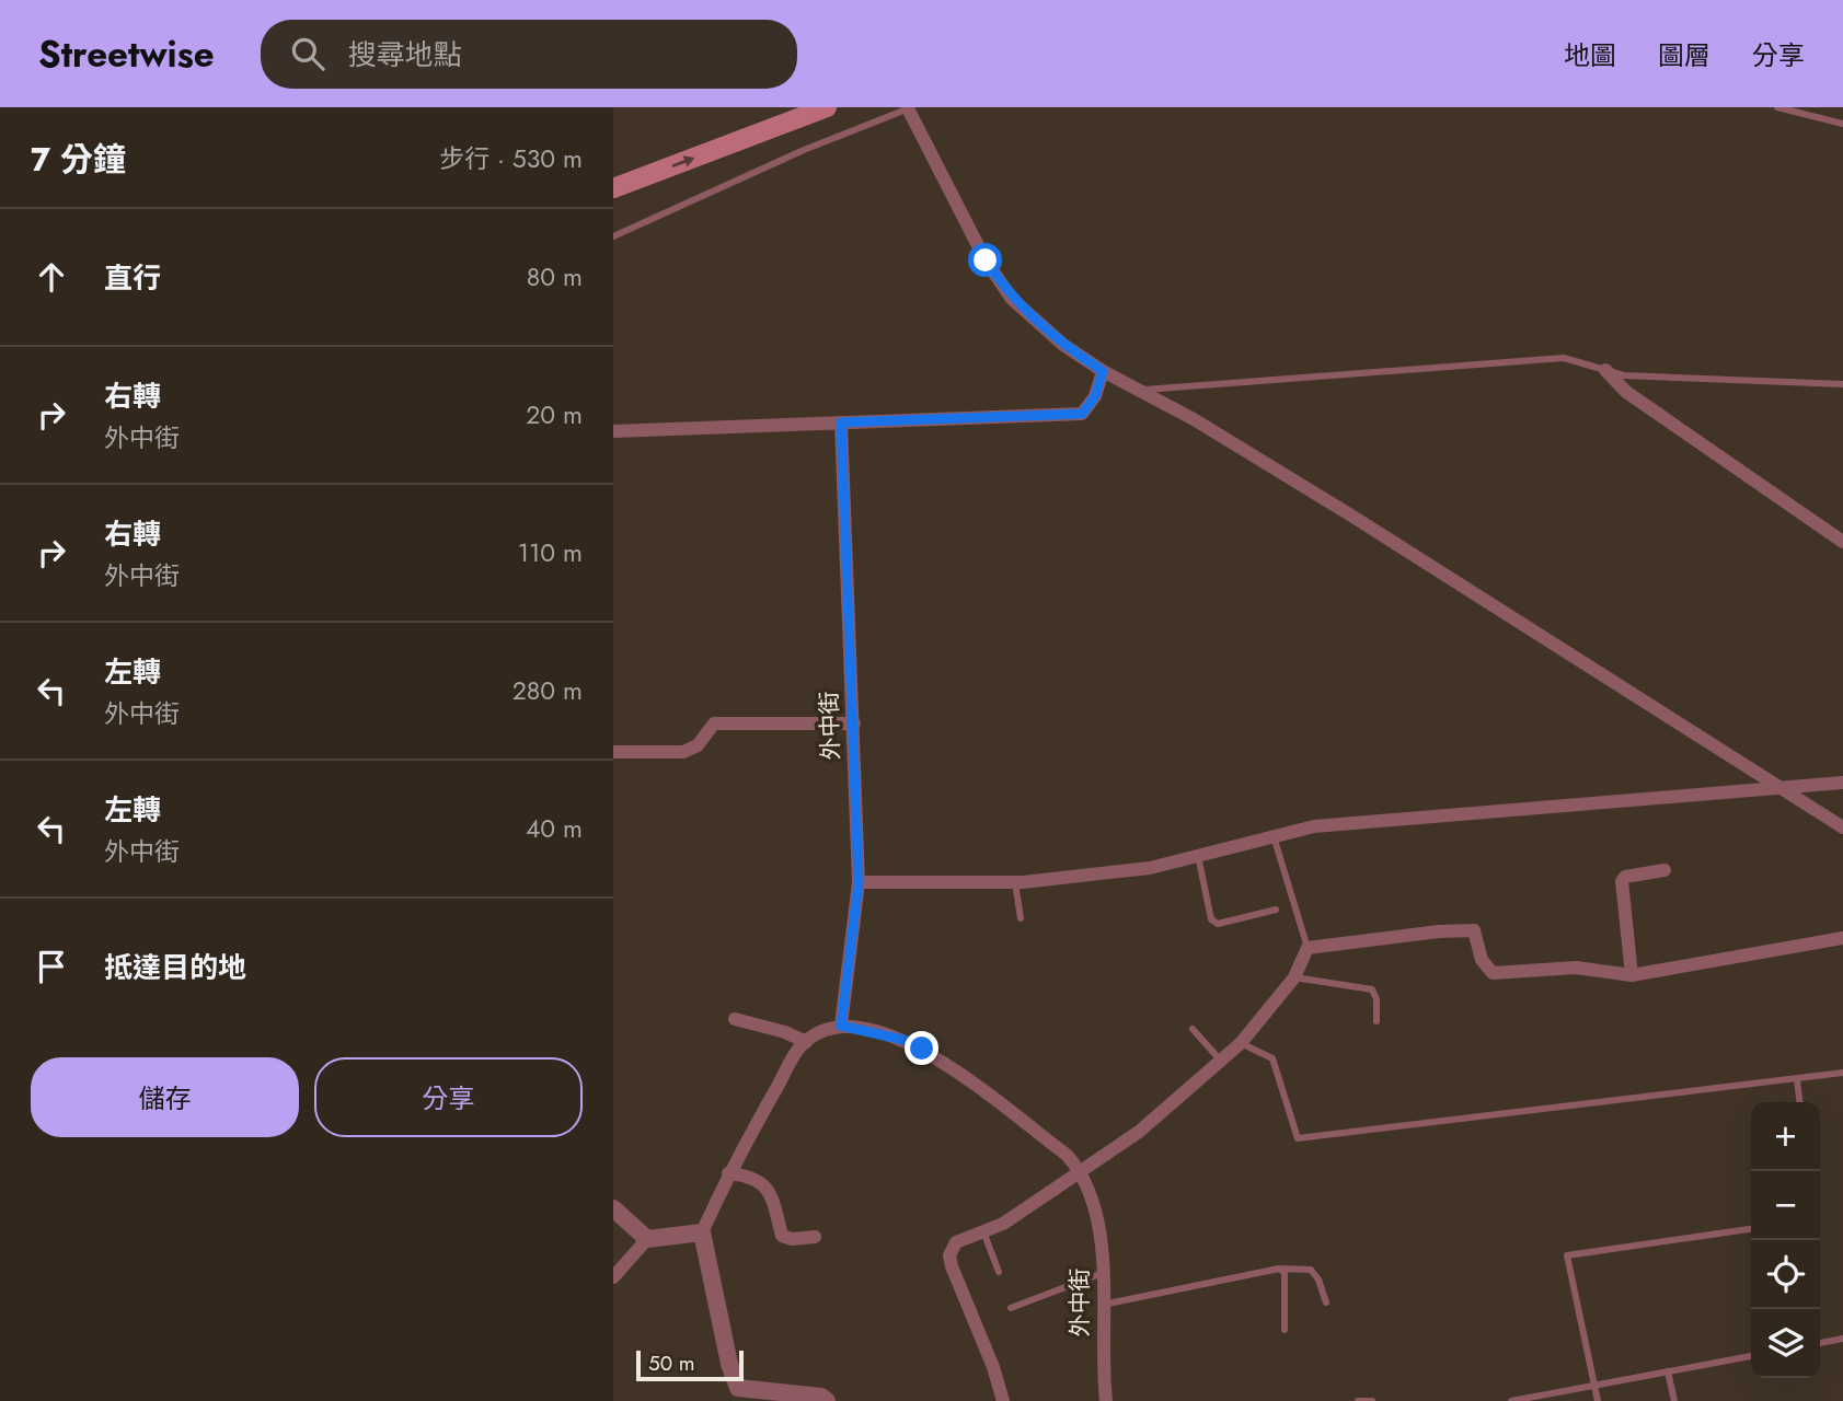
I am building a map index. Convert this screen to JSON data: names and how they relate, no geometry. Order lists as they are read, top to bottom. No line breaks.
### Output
{"streets":{"street":["外中街"]},"scale_bar":"50 m","page":{"header":"Streetwise","search":"搜尋地點","nav":["地圖","圖層","分享"],"heading":["7 分鐘","步行 · 530 m"],"list":[["直行","80 m"],["右轉","外中街","20 m"],["右轉","外中街","110 m"],["左轉","外中街","280 m"],["左轉","外中街","40 m"],"抵達目的地"],"buttons":["儲存","分享"],"map_buttons":["+","−"],"scale":"50 m"}}
